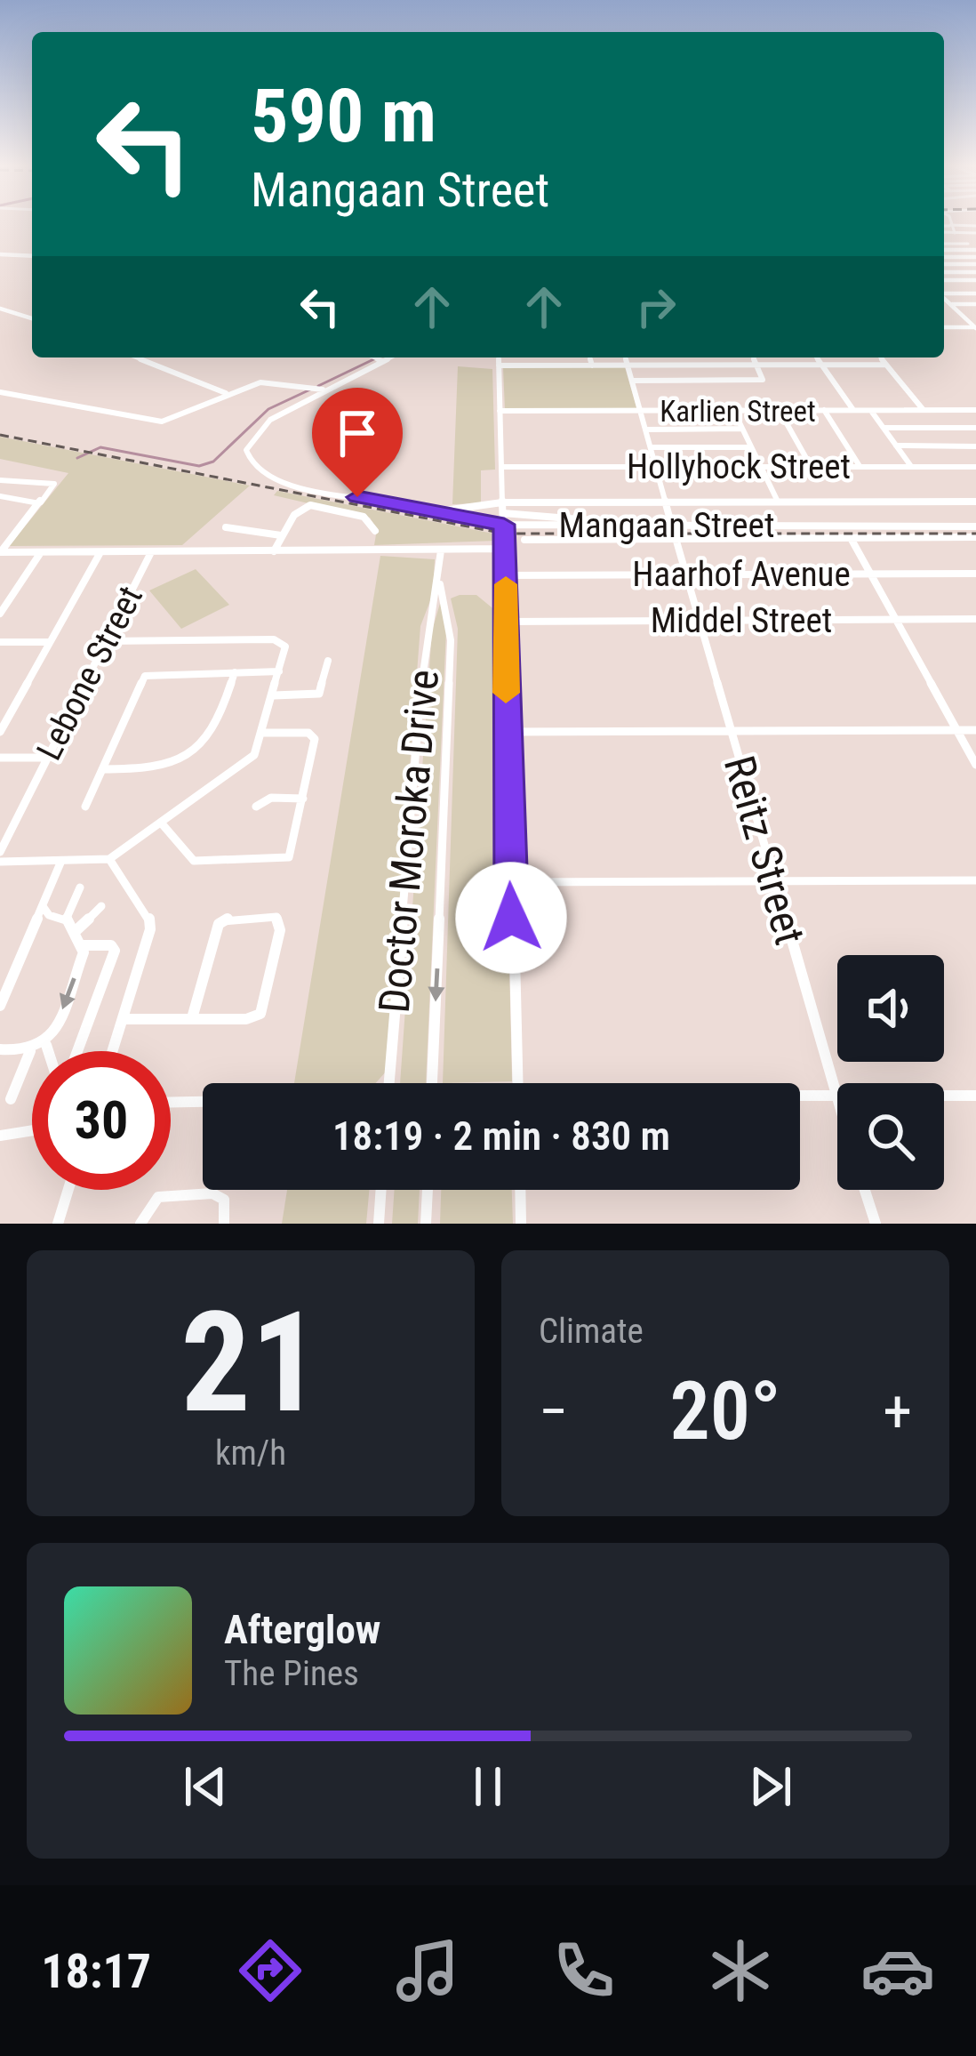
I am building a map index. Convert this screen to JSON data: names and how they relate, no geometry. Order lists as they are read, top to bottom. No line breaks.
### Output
{"streets":{"street":["Karlien Street","Hollyhock Street","Mangaan Street","Haarhof Avenue","Middel Street","Lebone Street","Doctor Moroka Drive","Reitz Street"]},"crossings":[["Haarhof Avenue","Reitz Street"],["Middel Street","Reitz Street"],["Lebone Street","Doctor Moroka Drive"]],"page":{"turn":["590 m","Mangaan Street"],"limit":"30","trip":"18:19 · 2 min · 830 m","tile":[["21","km/h"],"Climate"],"heat":["−","20°","+"],"song":["Afterglow","The Pines"],"tabs":"18:17"}}
